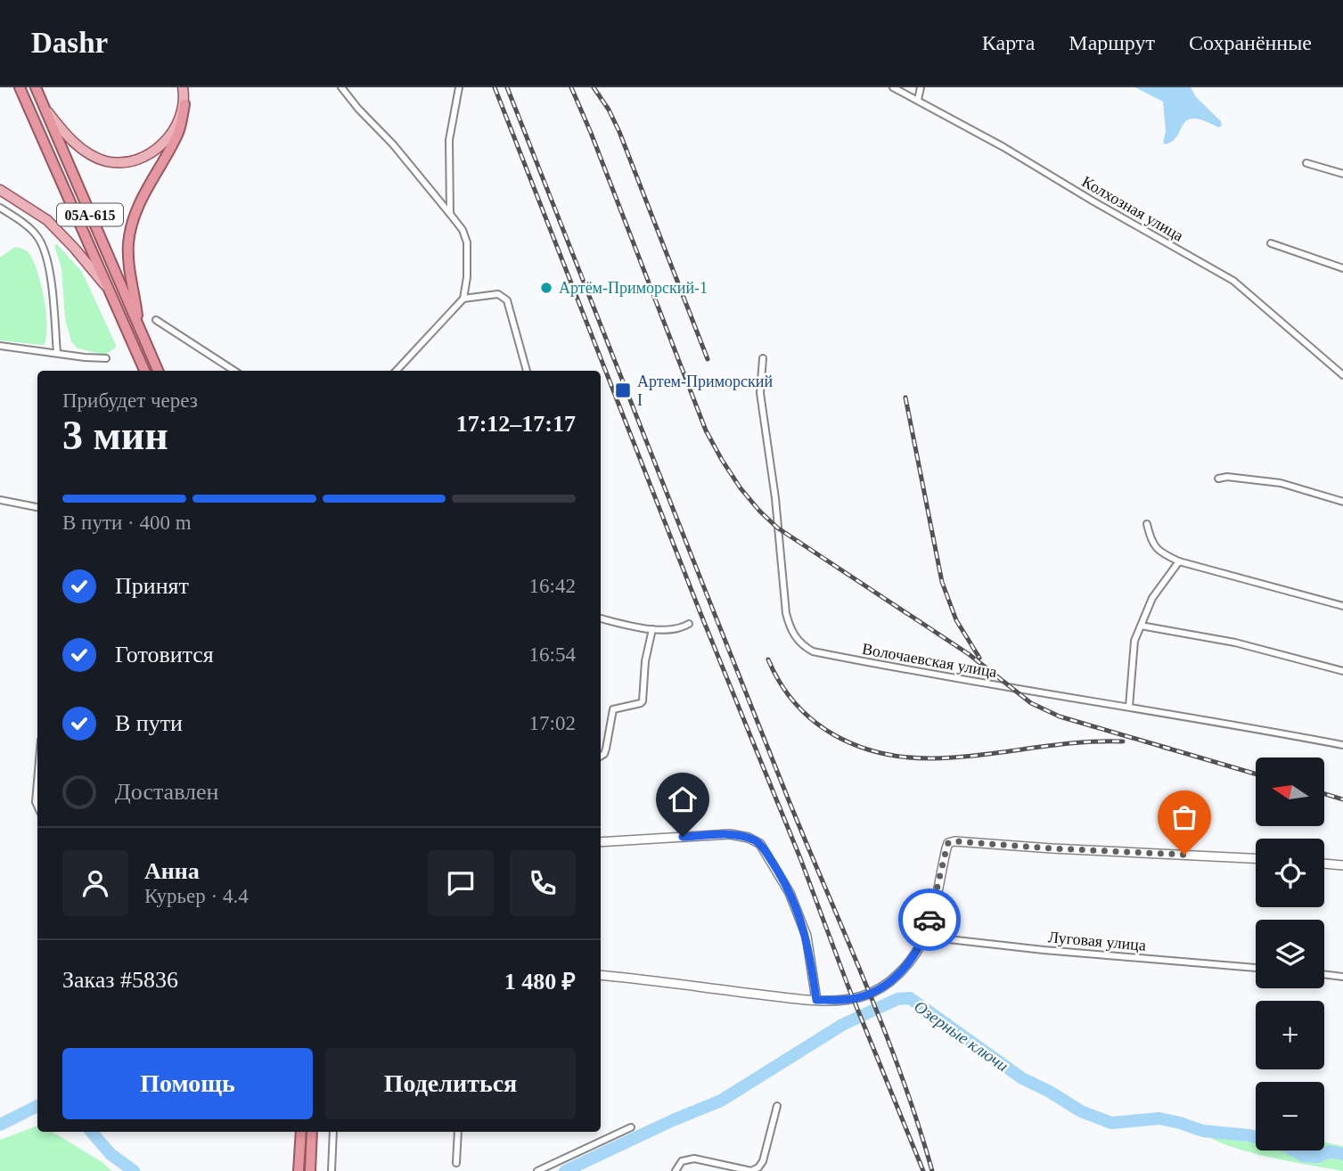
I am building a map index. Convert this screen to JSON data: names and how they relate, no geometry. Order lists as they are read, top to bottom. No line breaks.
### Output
{"streets":{"highway":["05А-615"],"street":["Колхозная улица","Волочаевская улица","Луговая улица"]},"water":["Озерные ключи"],"places":{"other":["Артём-Приморский-1"],"transit":["Артем-Приморский I"]},"north":"left","page":{"header":"Dashr","nav":["Карта","Маршрут","Сохранённые"],"heading":["3 мин","Прибудет через","17:12–17:17"],"panel":["Анна","Курьер · 4.4","Заказ #5836","1 480 ₽"],"bar":"В пути · 400 m","list":[["Принят","16:42"],["Готовится","16:54"],["В пути","17:02"],"Доставлен"],"map_buttons":["+","−"],"buttons":["Помощь","Поделиться"]}}
